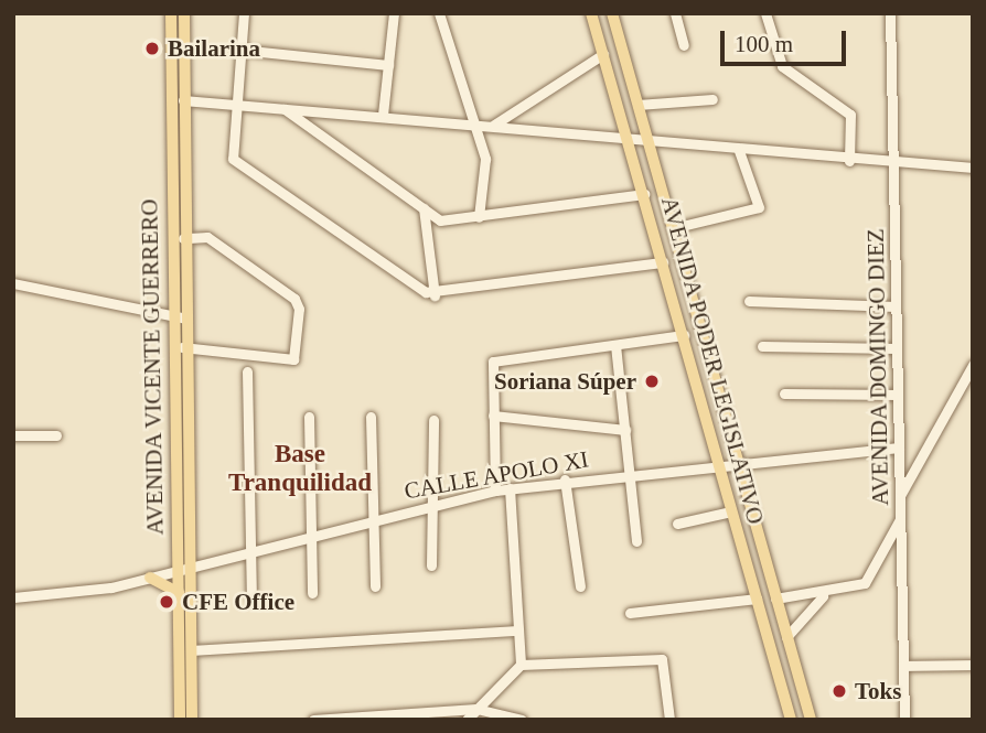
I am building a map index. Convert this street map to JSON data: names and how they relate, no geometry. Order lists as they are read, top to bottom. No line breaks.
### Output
{"streets":{"main road":["AVENIDA PODER LEGISLATIVO","AVENIDA VICENTE GUERRERO"],"street":["AVENIDA DOMINGO DIEZ","CALLE APOLO XI"]},"crossings":[["AVENIDA PODER LEGISLATIVO","CALLE APOLO XI"],["AVENIDA VICENTE GUERRERO","CALLE APOLO XI"],["AVENIDA DOMINGO DIEZ","CALLE APOLO XI"]],"districts":["Base Tranquilidad"],"places":["Bailarina","Soriana Súper","CFE Office","Toks"],"scale_bar":"100 m"}
